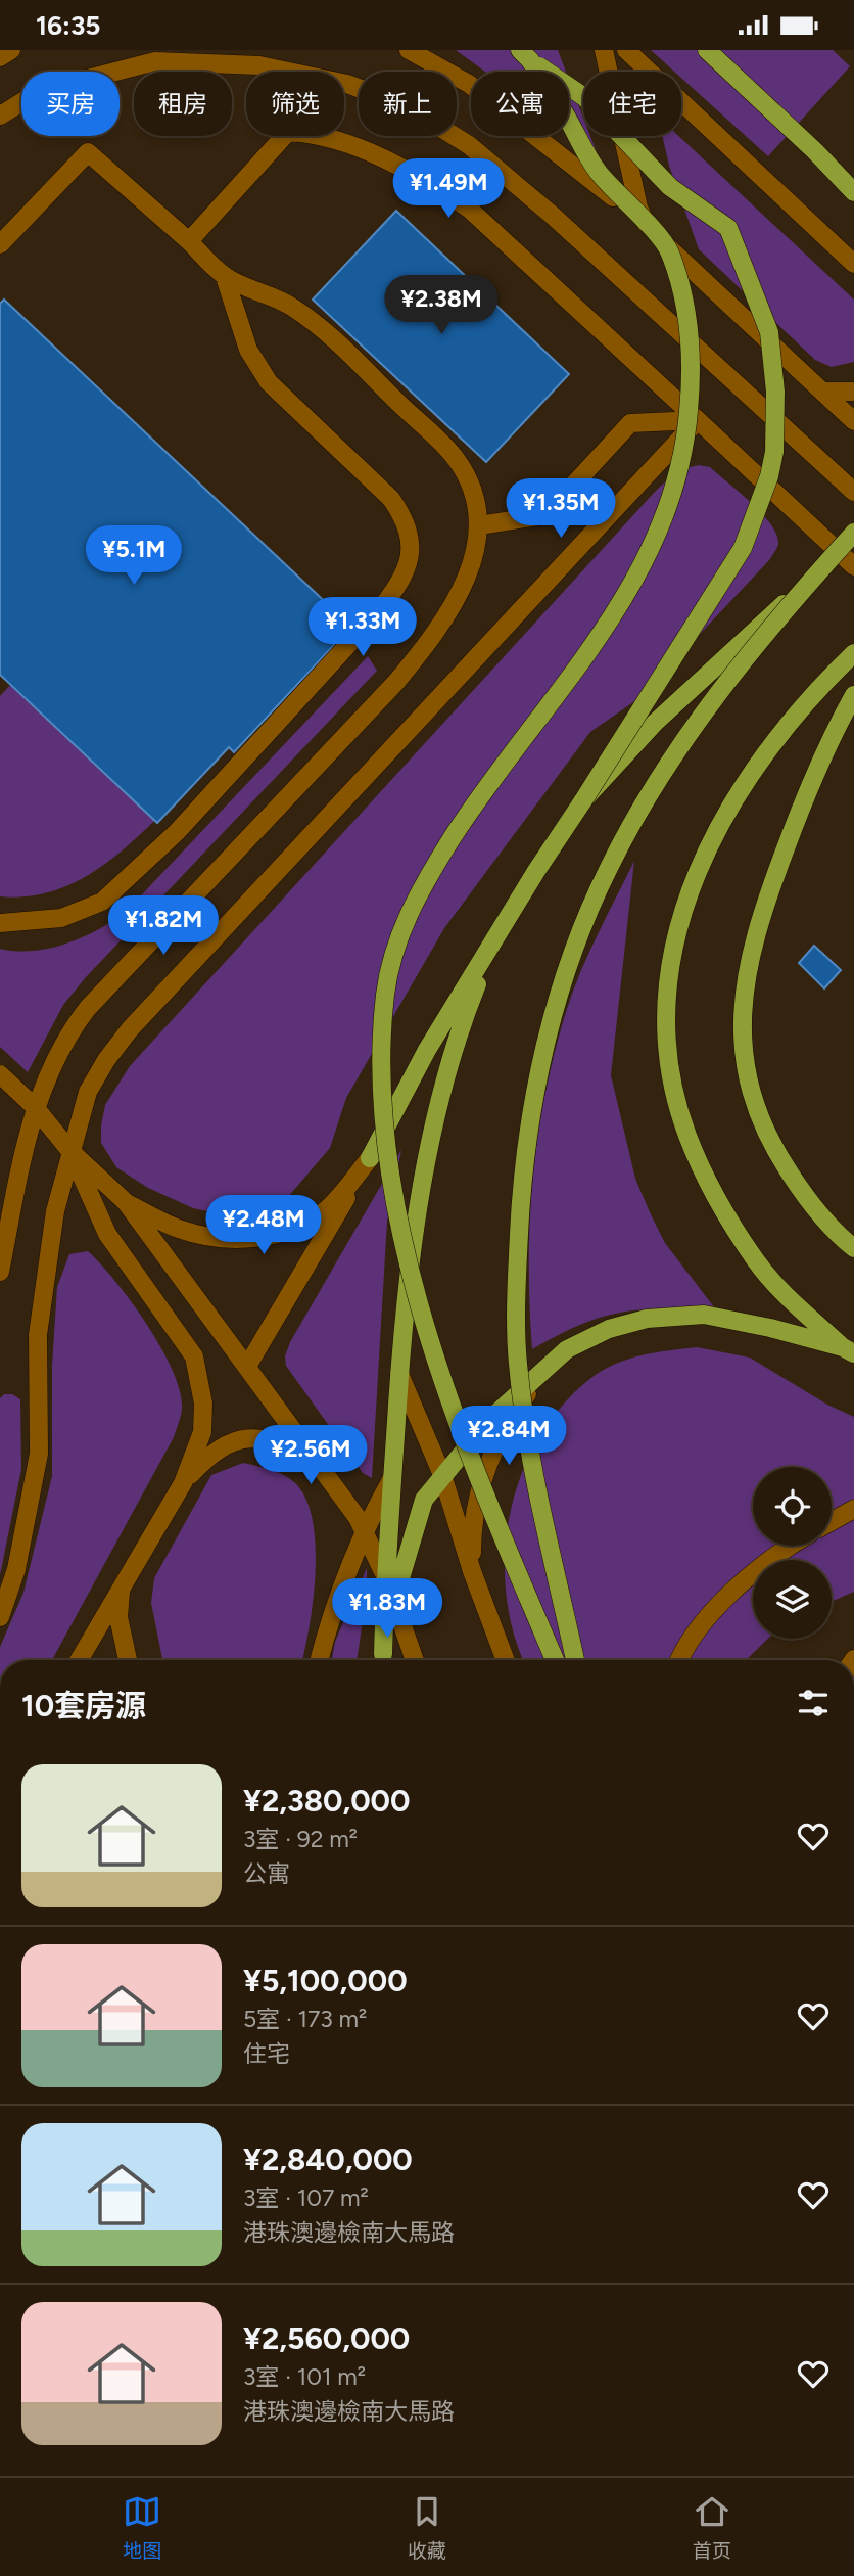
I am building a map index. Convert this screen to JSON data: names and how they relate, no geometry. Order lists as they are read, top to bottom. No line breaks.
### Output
{"page":{"status":"16:35","chip":["买房","租房","筛选","新上","公寓","住宅"],"price":["¥1.49M","¥2.38M","¥1.35M","¥5.1M","¥1.33M","¥1.82M","¥2.48M","¥2.84M","¥2.56M","¥1.83M"],"heading":"10套房源","list":[{"name":"¥2,380,000","note":"3室 · 92 m² · 公寓"},{"name":"¥5,100,000","note":"5室 · 173 m² · 住宅"},{"name":"¥2,840,000","note":"3室 · 107 m² · 港珠澳邊檢南大馬路"},{"name":"¥2,560,000","note":"3室 · 101 m² · 港珠澳邊檢南大馬路"}],"tabs":["地图","收藏","首页"]}}
